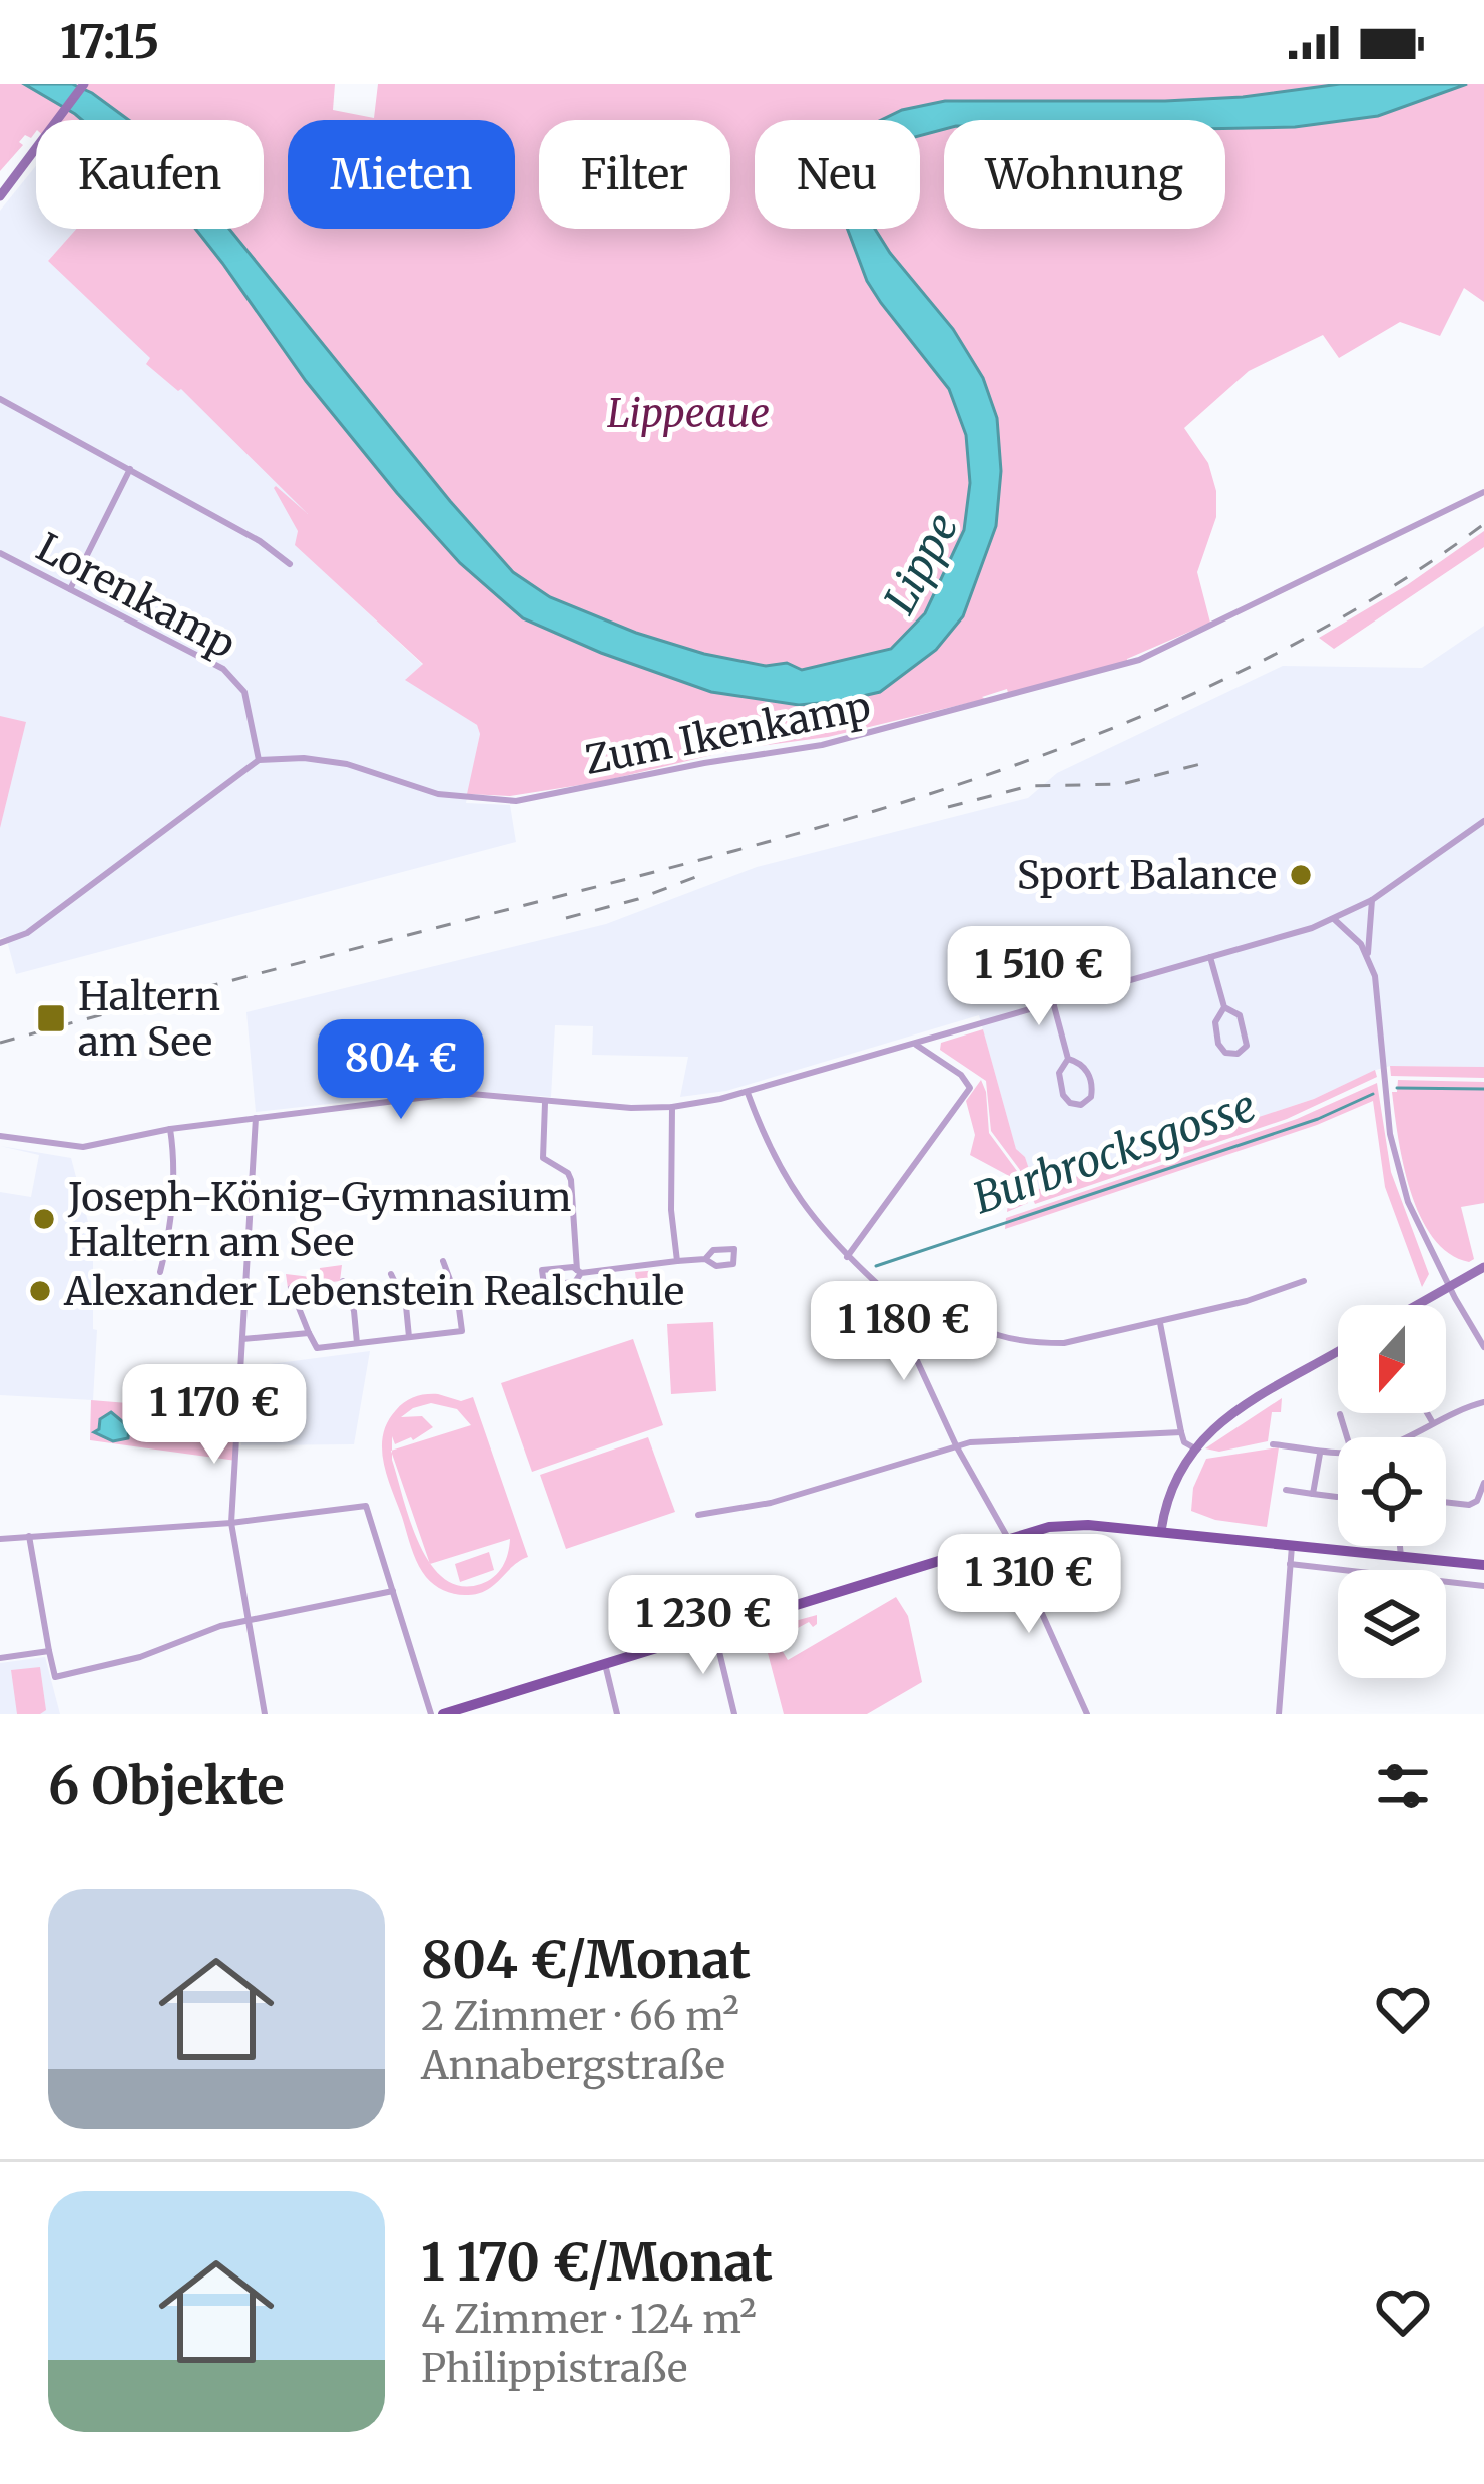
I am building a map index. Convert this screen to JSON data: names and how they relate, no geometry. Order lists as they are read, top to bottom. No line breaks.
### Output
{"streets":{"street":["Lorenkamp","Zum Ikenkamp"]},"crossings":[["Lorenkamp","Zum Ikenkamp"]],"water":["Lippe","Burbrocksgosse"],"parks":["Lippeaue"],"places":{"other":["Sport Balance","Joseph-König-Gymnasium Haltern am See","Alexander Lebenstein Realschule"],"transit":["Haltern am See"]},"north":"bottom","page":{"status":"17:15","chip":["Kaufen","Mieten","Filter","Neu","Wohnung"],"price":["1 510 €","804 €","1 180 €","1 170 €","1 310 €","1 230 €"],"heading":"6 Objekte","list":[{"name":"804 €/Monat","note":"2 Zimmer · 66 m² · Annabergstraße"},{"name":"1 170 €/Monat","note":"4 Zimmer · 124 m² · Philippistraße"}]}}
